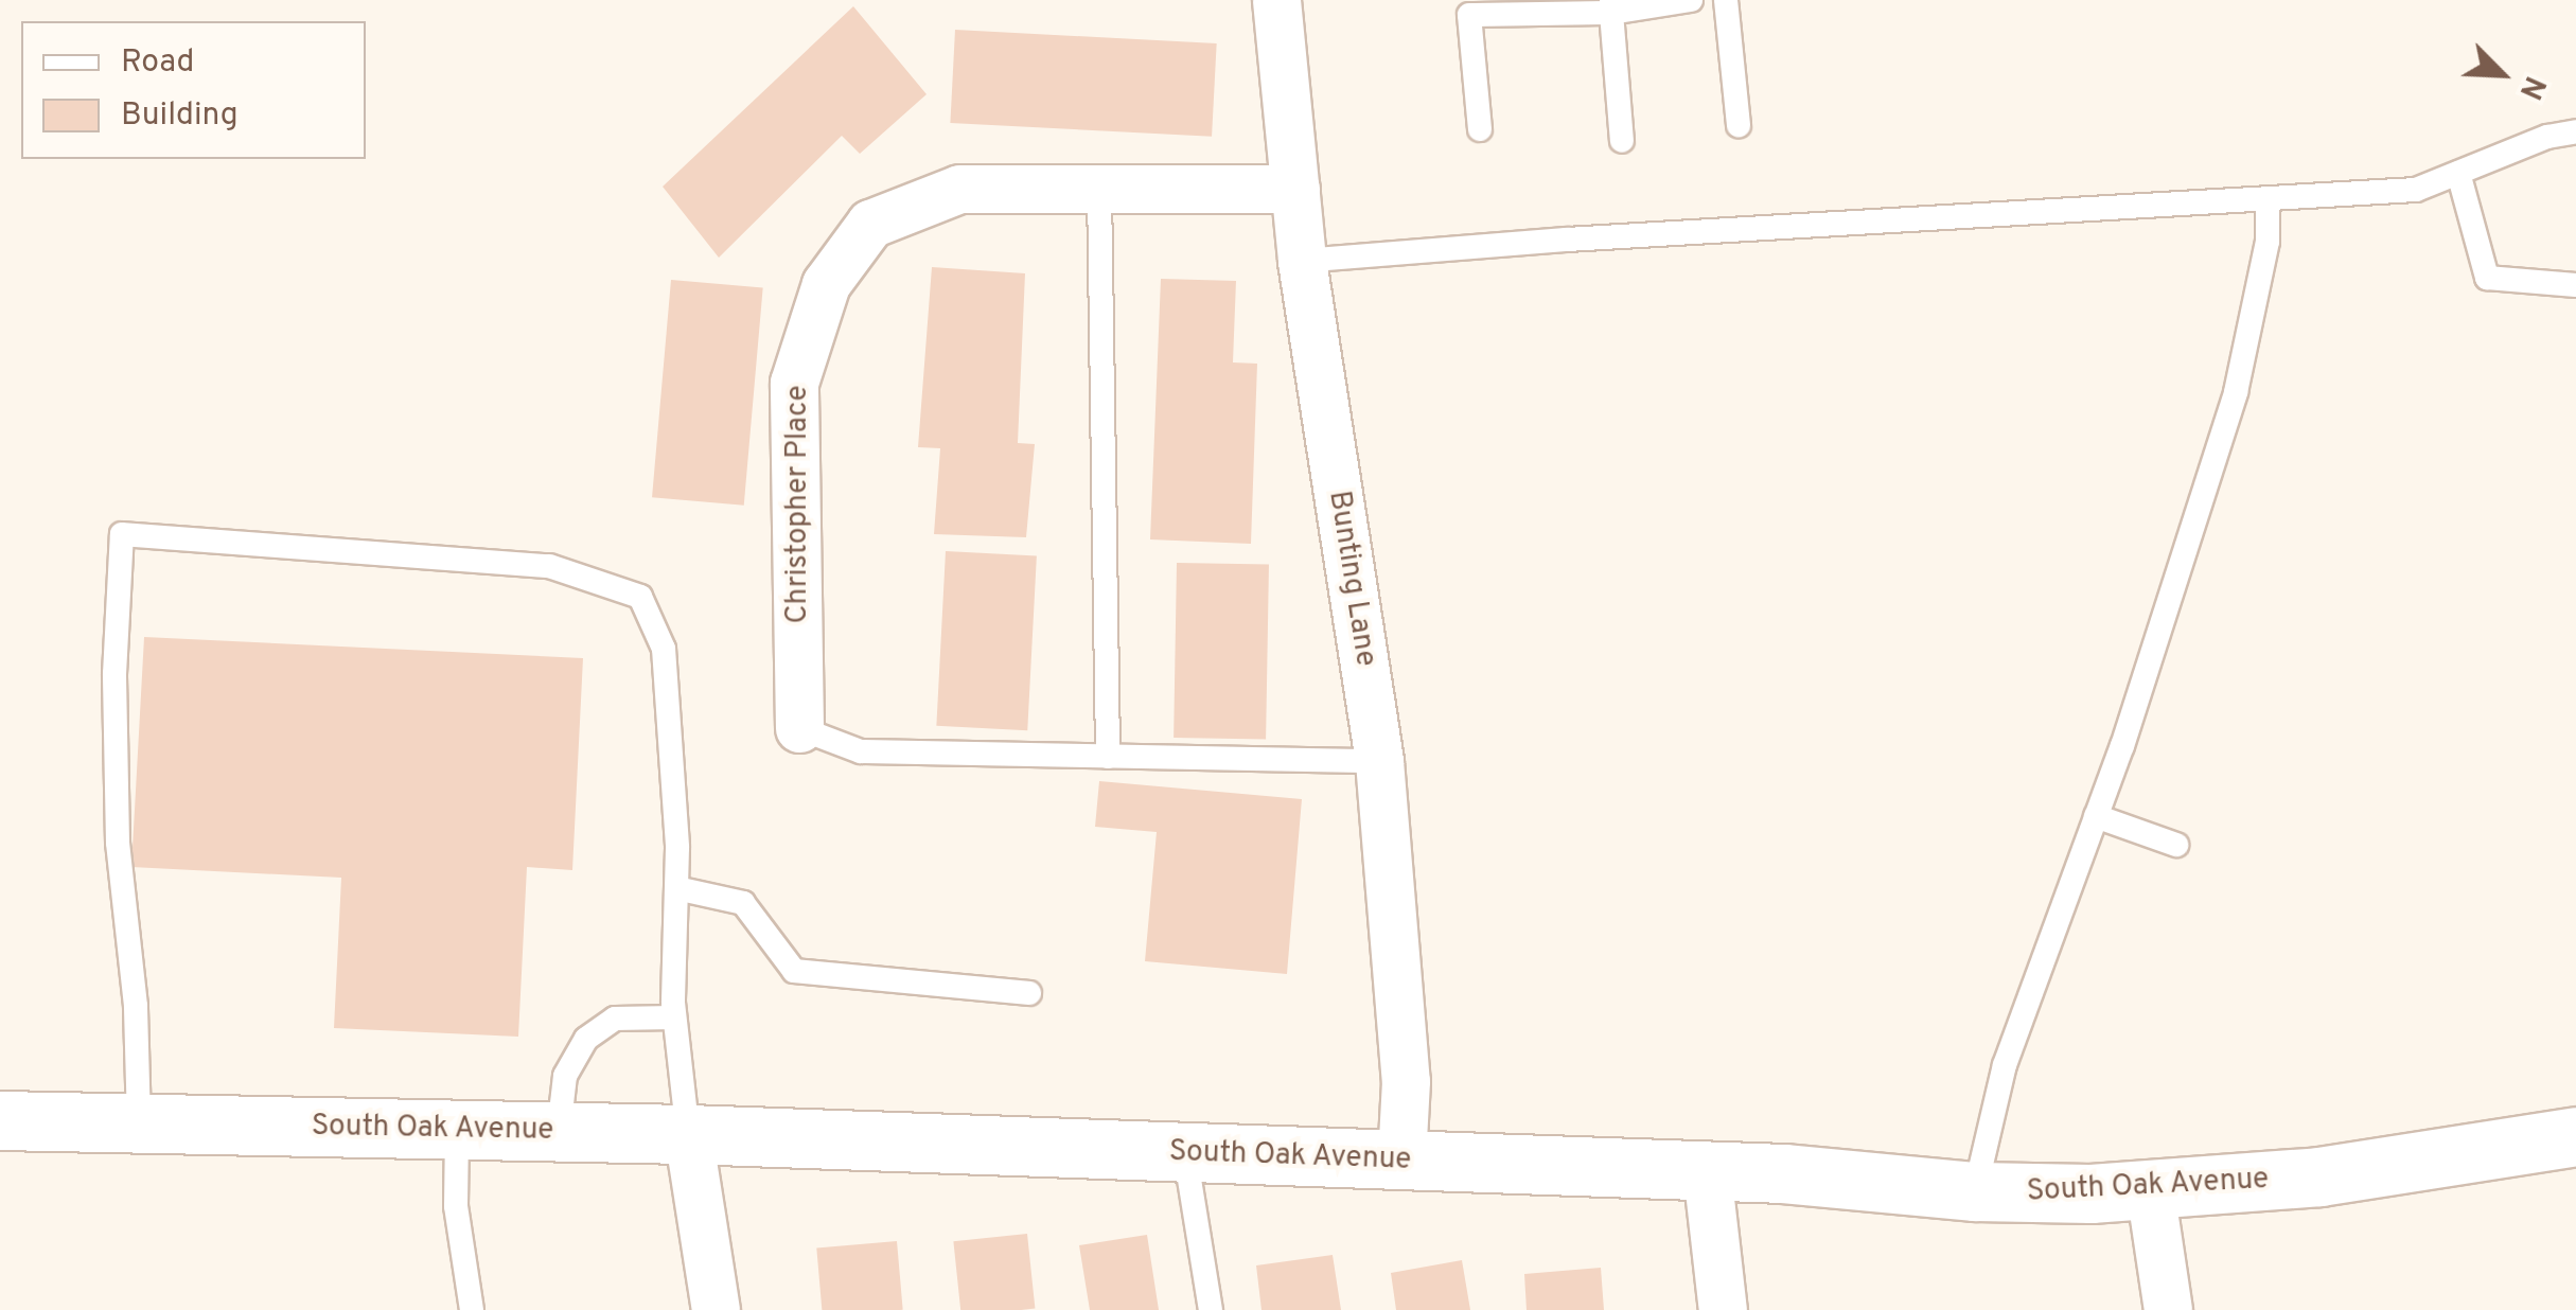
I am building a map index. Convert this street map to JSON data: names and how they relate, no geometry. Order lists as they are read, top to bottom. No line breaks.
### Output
{"streets":{"main road":["South Oak Avenue"],"street":["Christopher Place","Bunting Lane"]},"crossings":[["Christopher Place","Bunting Lane"],["Bunting Lane","South Oak Avenue"]],"legend":["Road","Building"],"north":"bottom right"}
